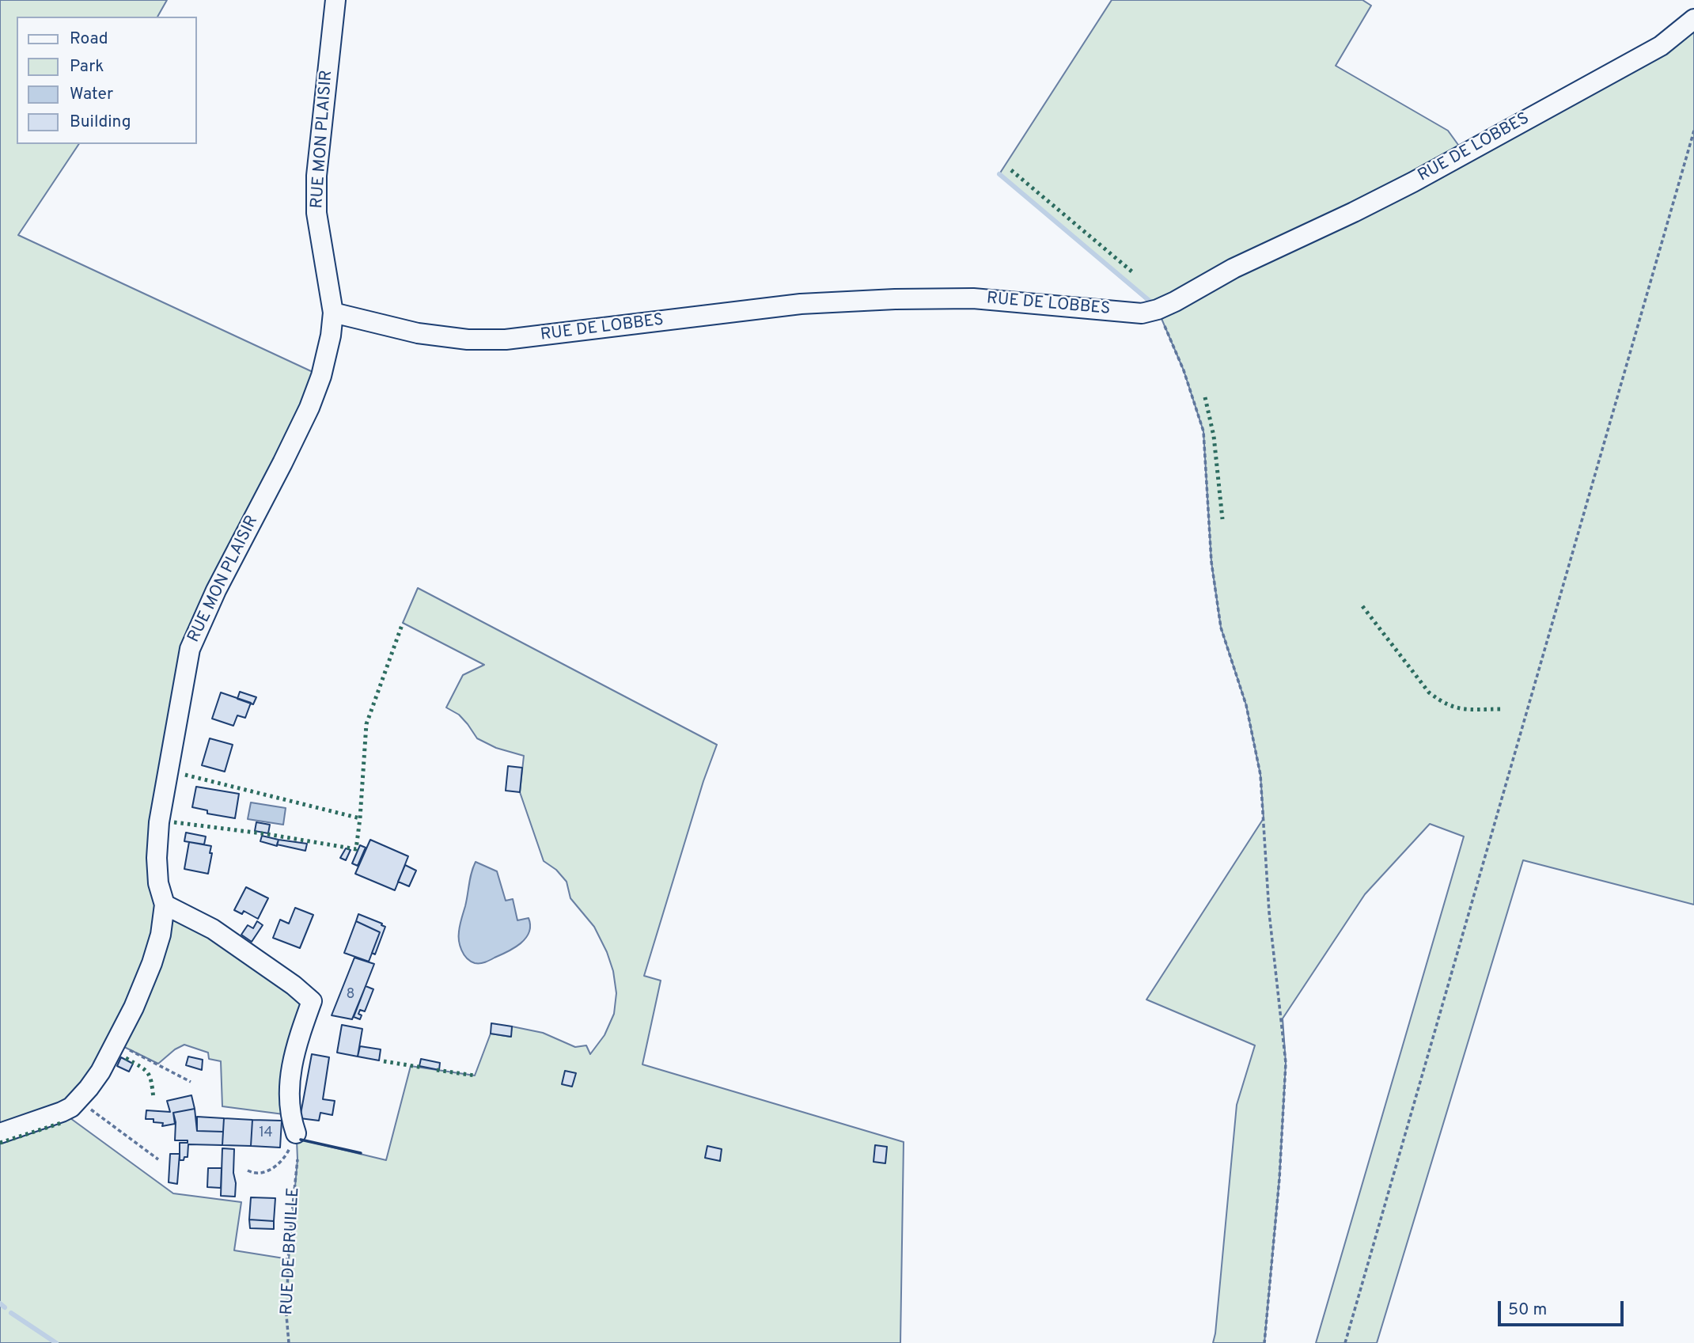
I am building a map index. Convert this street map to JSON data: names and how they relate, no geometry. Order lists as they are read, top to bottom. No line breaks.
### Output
{"streets":{"street":["RUE MON PLAISIR","RUE DE LOBBES"],"path":["RUE DE BRUILLE"]},"crossings":[["RUE MON PLAISIR","RUE DE LOBBES"]],"house_numbers":["8","14"],"legend":["Road","Park","Water","Building"],"scale_bar":"50 m"}
